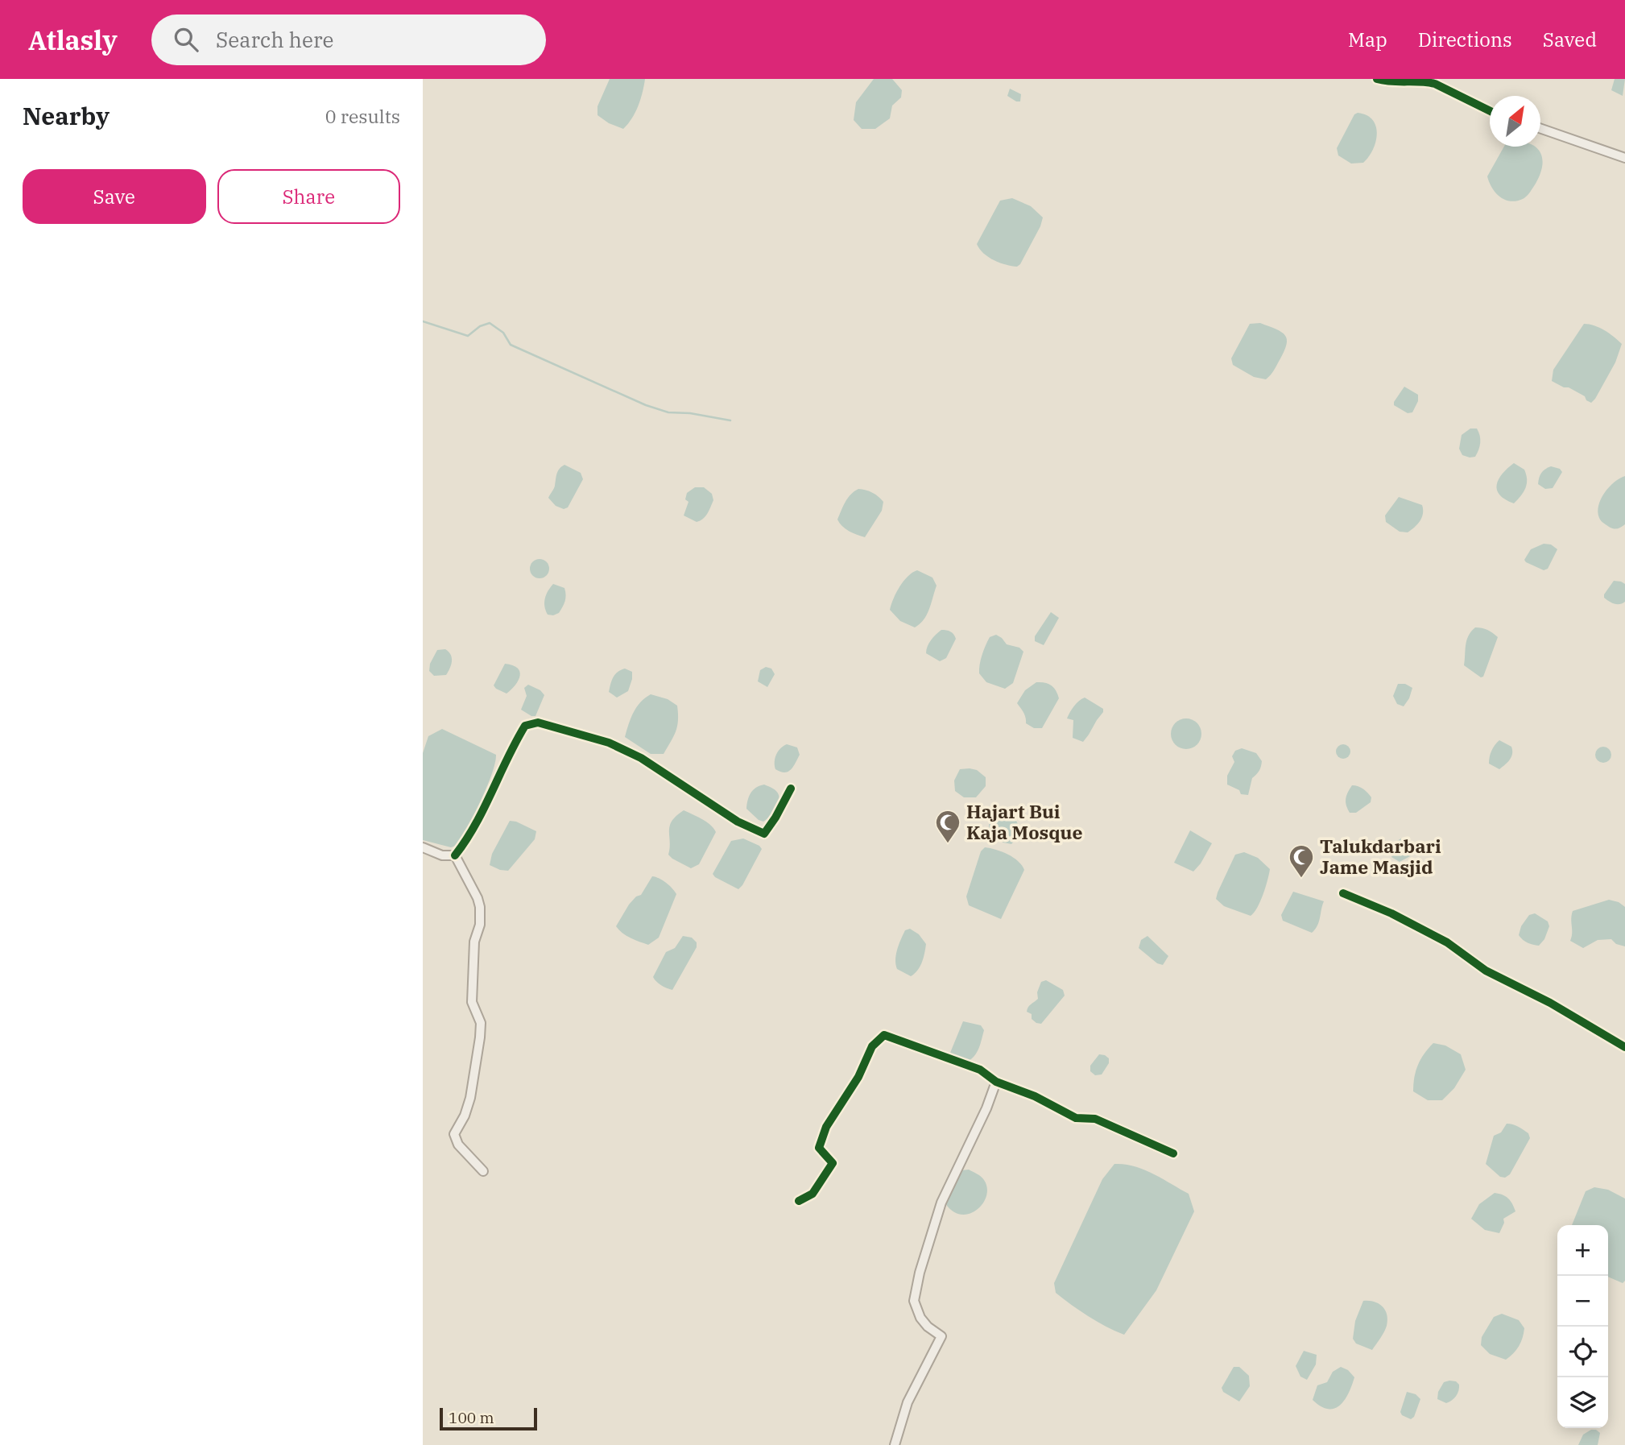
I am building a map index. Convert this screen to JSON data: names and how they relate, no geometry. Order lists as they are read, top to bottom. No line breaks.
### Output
{"places":{"mosque":["Hajart Bui Kaja Mosque","Talukdarbari Jame Masjid"]},"scale_bar":"100 m","north":"top right","page":{"header":"Atlasly","search":"Search here","nav":["Map","Directions","Saved"],"heading":["Nearby","0 results"],"buttons":["Save","Share"],"map_buttons":["+","−"],"scale":"100 m"}}
